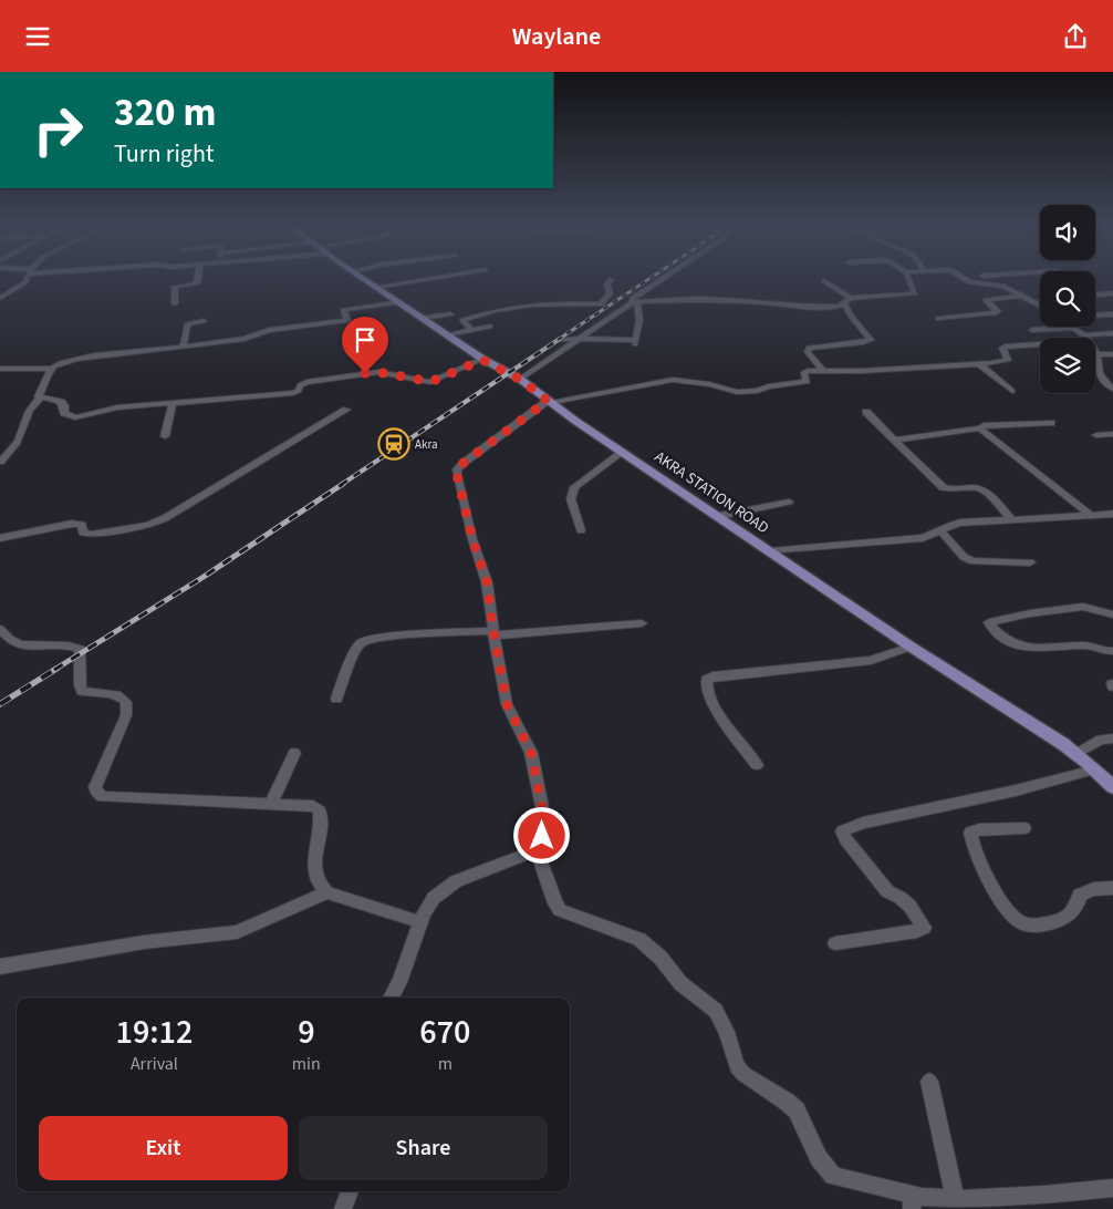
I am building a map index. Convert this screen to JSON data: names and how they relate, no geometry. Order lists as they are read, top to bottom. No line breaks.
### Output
{"streets":{"main road":["AKRA STATION ROAD"]},"places":{"station":["Akra"]},"page":{"header":"Waylane","turn":["320 m","Turn right"],"eta":["19:12","Arrival","9","min","670","m"],"buttons":["Exit","Share"]}}
